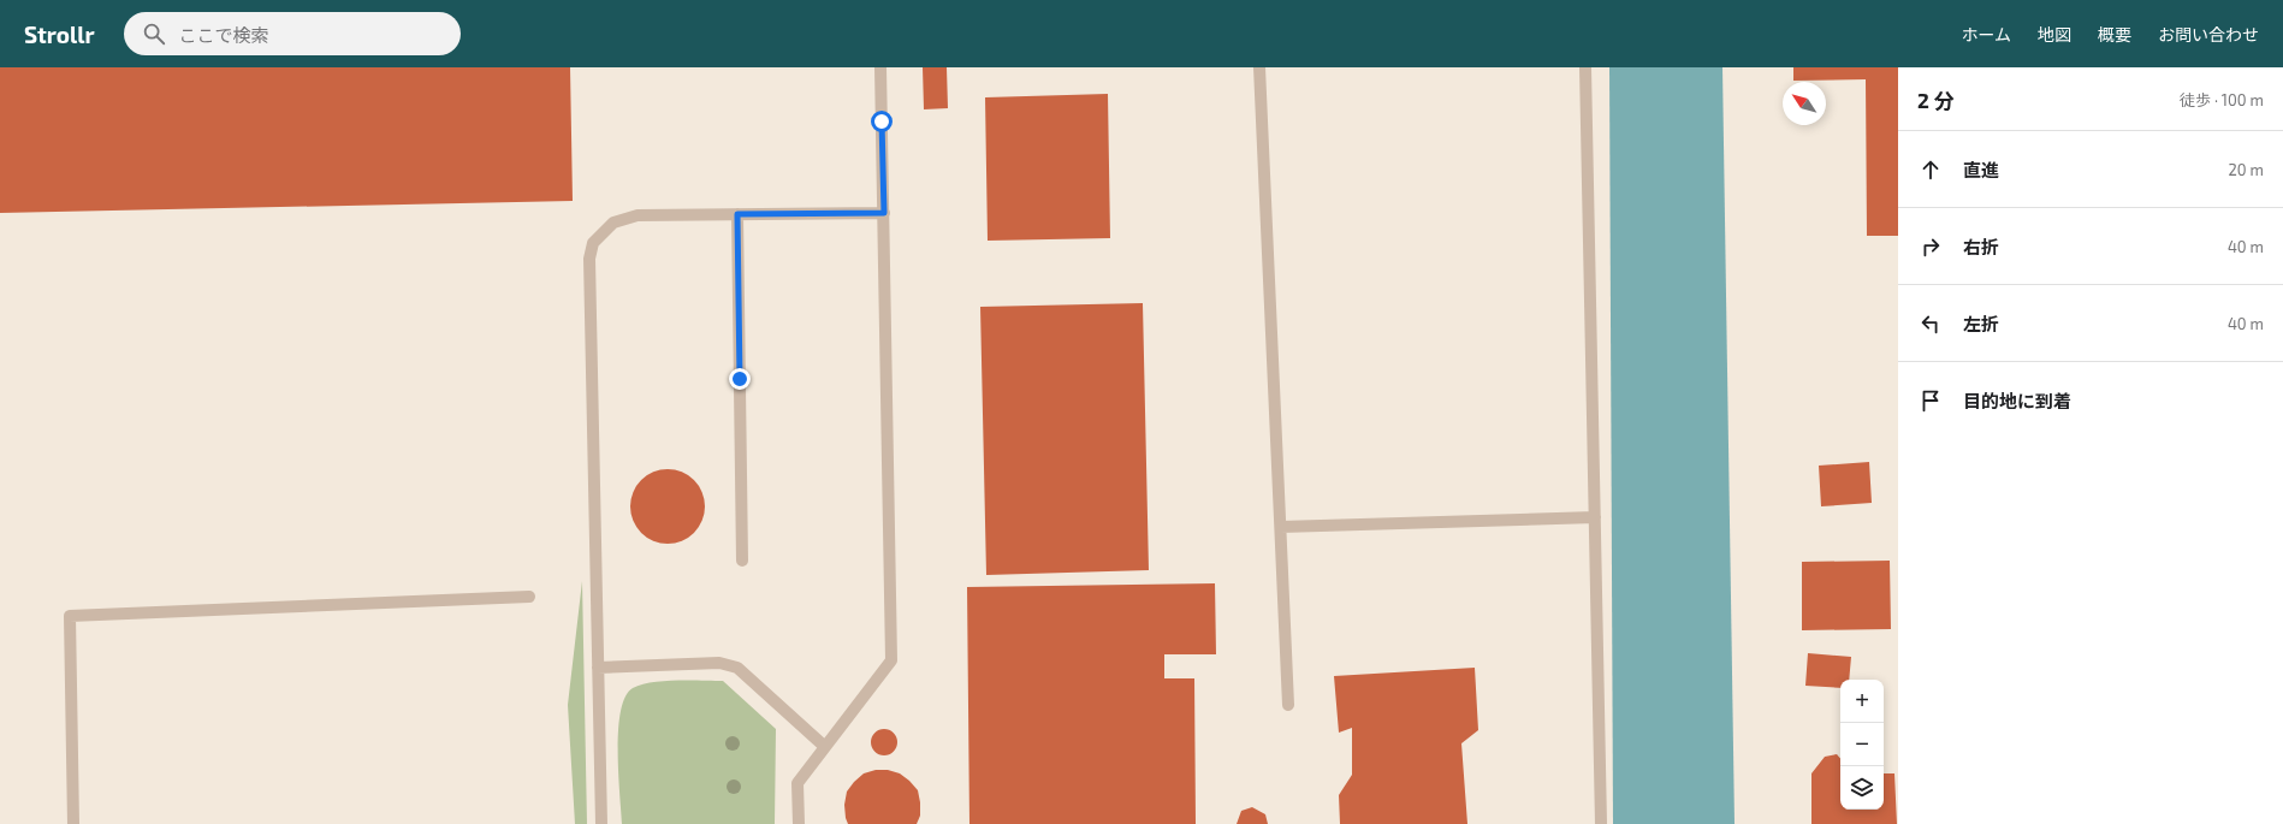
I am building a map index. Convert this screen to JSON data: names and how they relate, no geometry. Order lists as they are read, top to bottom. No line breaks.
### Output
{"north":"top left","page":{"header":"Strollr","search":"ここで検索","nav":["ホーム","地図","概要","お問い合わせ"],"heading":["2 分","徒歩 · 100 m"],"list":[["直進","20 m"],["右折","40 m"],["左折","40 m"],"目的地に到着"],"map_buttons":["+","−"]}}
